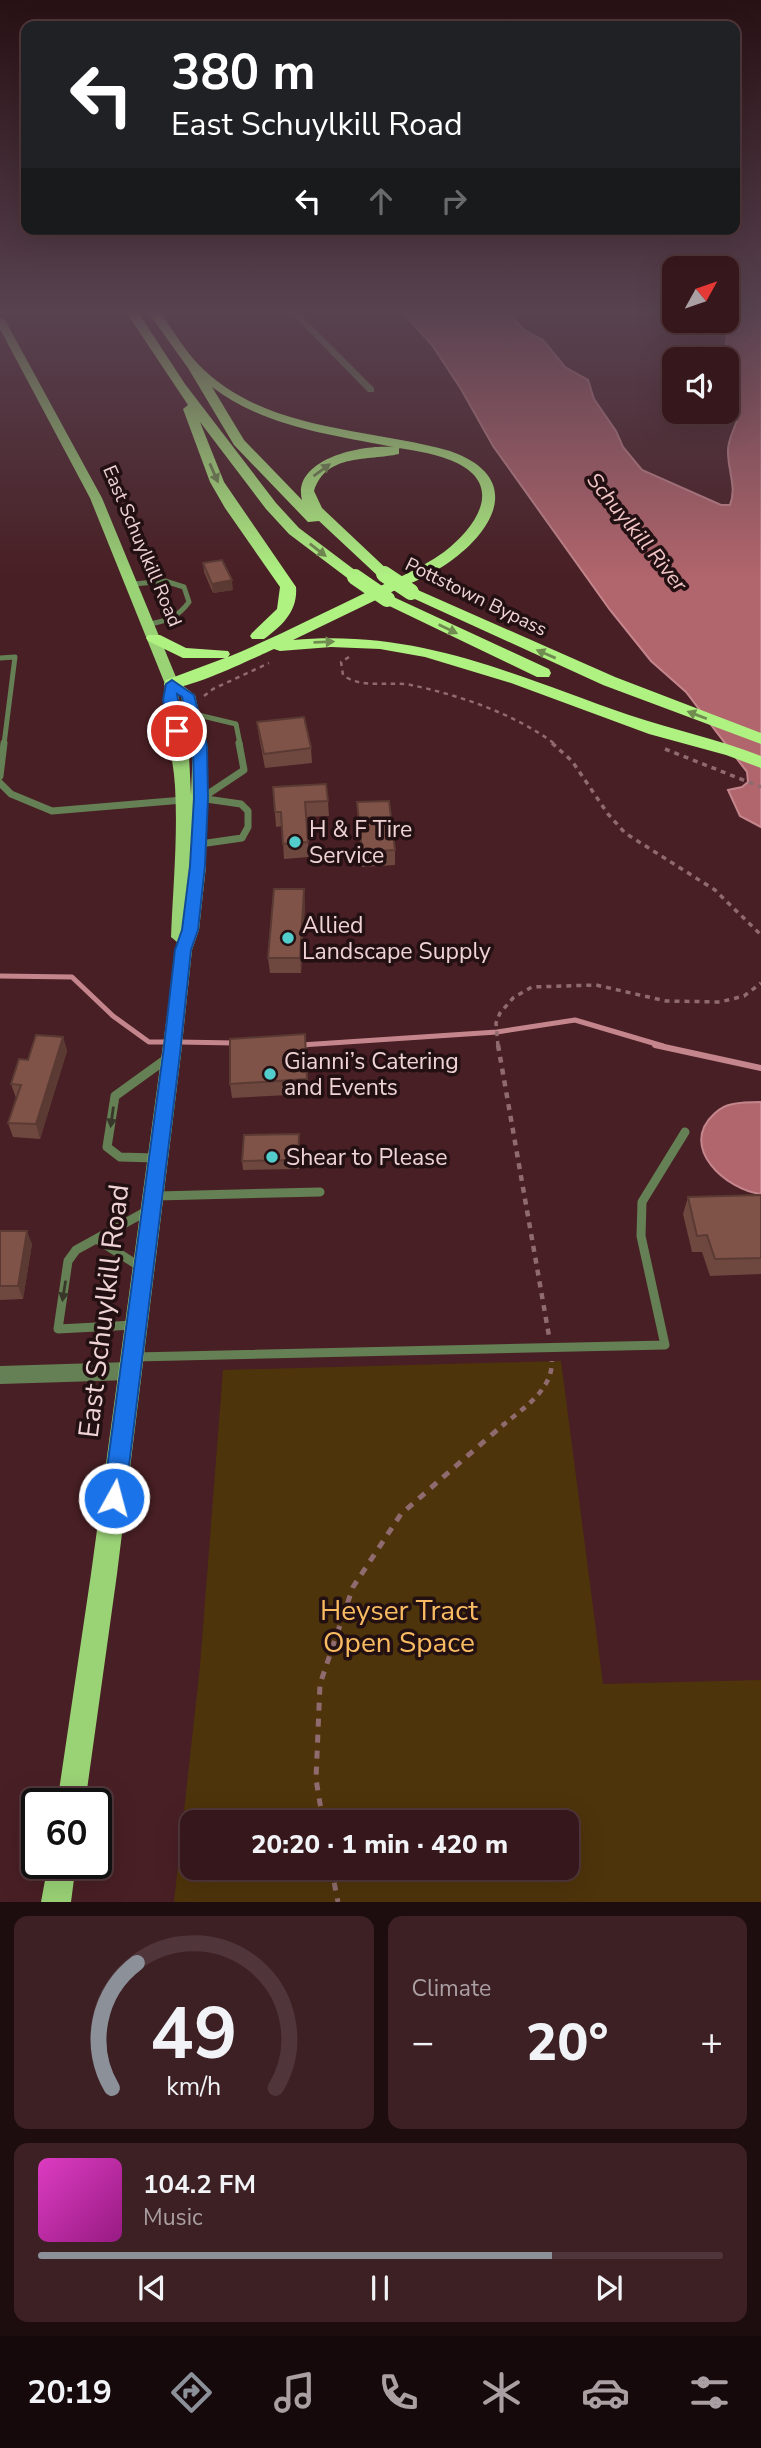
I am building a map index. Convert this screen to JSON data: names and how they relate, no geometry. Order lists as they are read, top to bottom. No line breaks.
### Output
{"streets":{"highway":["Pottstown Bypass"],"main road":["East Schuylkill Road"]},"water":["Schuylkill River"],"parks":["Heyser Tract Open Space"],"places":["H & F Tire Service","Allied Landscape Supply","Gianni’s Catering and Events","Shear to Please"],"north":"top right","page":{"turn":["380 m","East Schuylkill Road"],"limit":"60","trip":"20:20 · 1 min · 420 m","tile":"Climate","heat":["−","20°","+"],"song":["104.2 FM","Music"],"tabs":"20:19","gauge":["49","km/h"]}}
